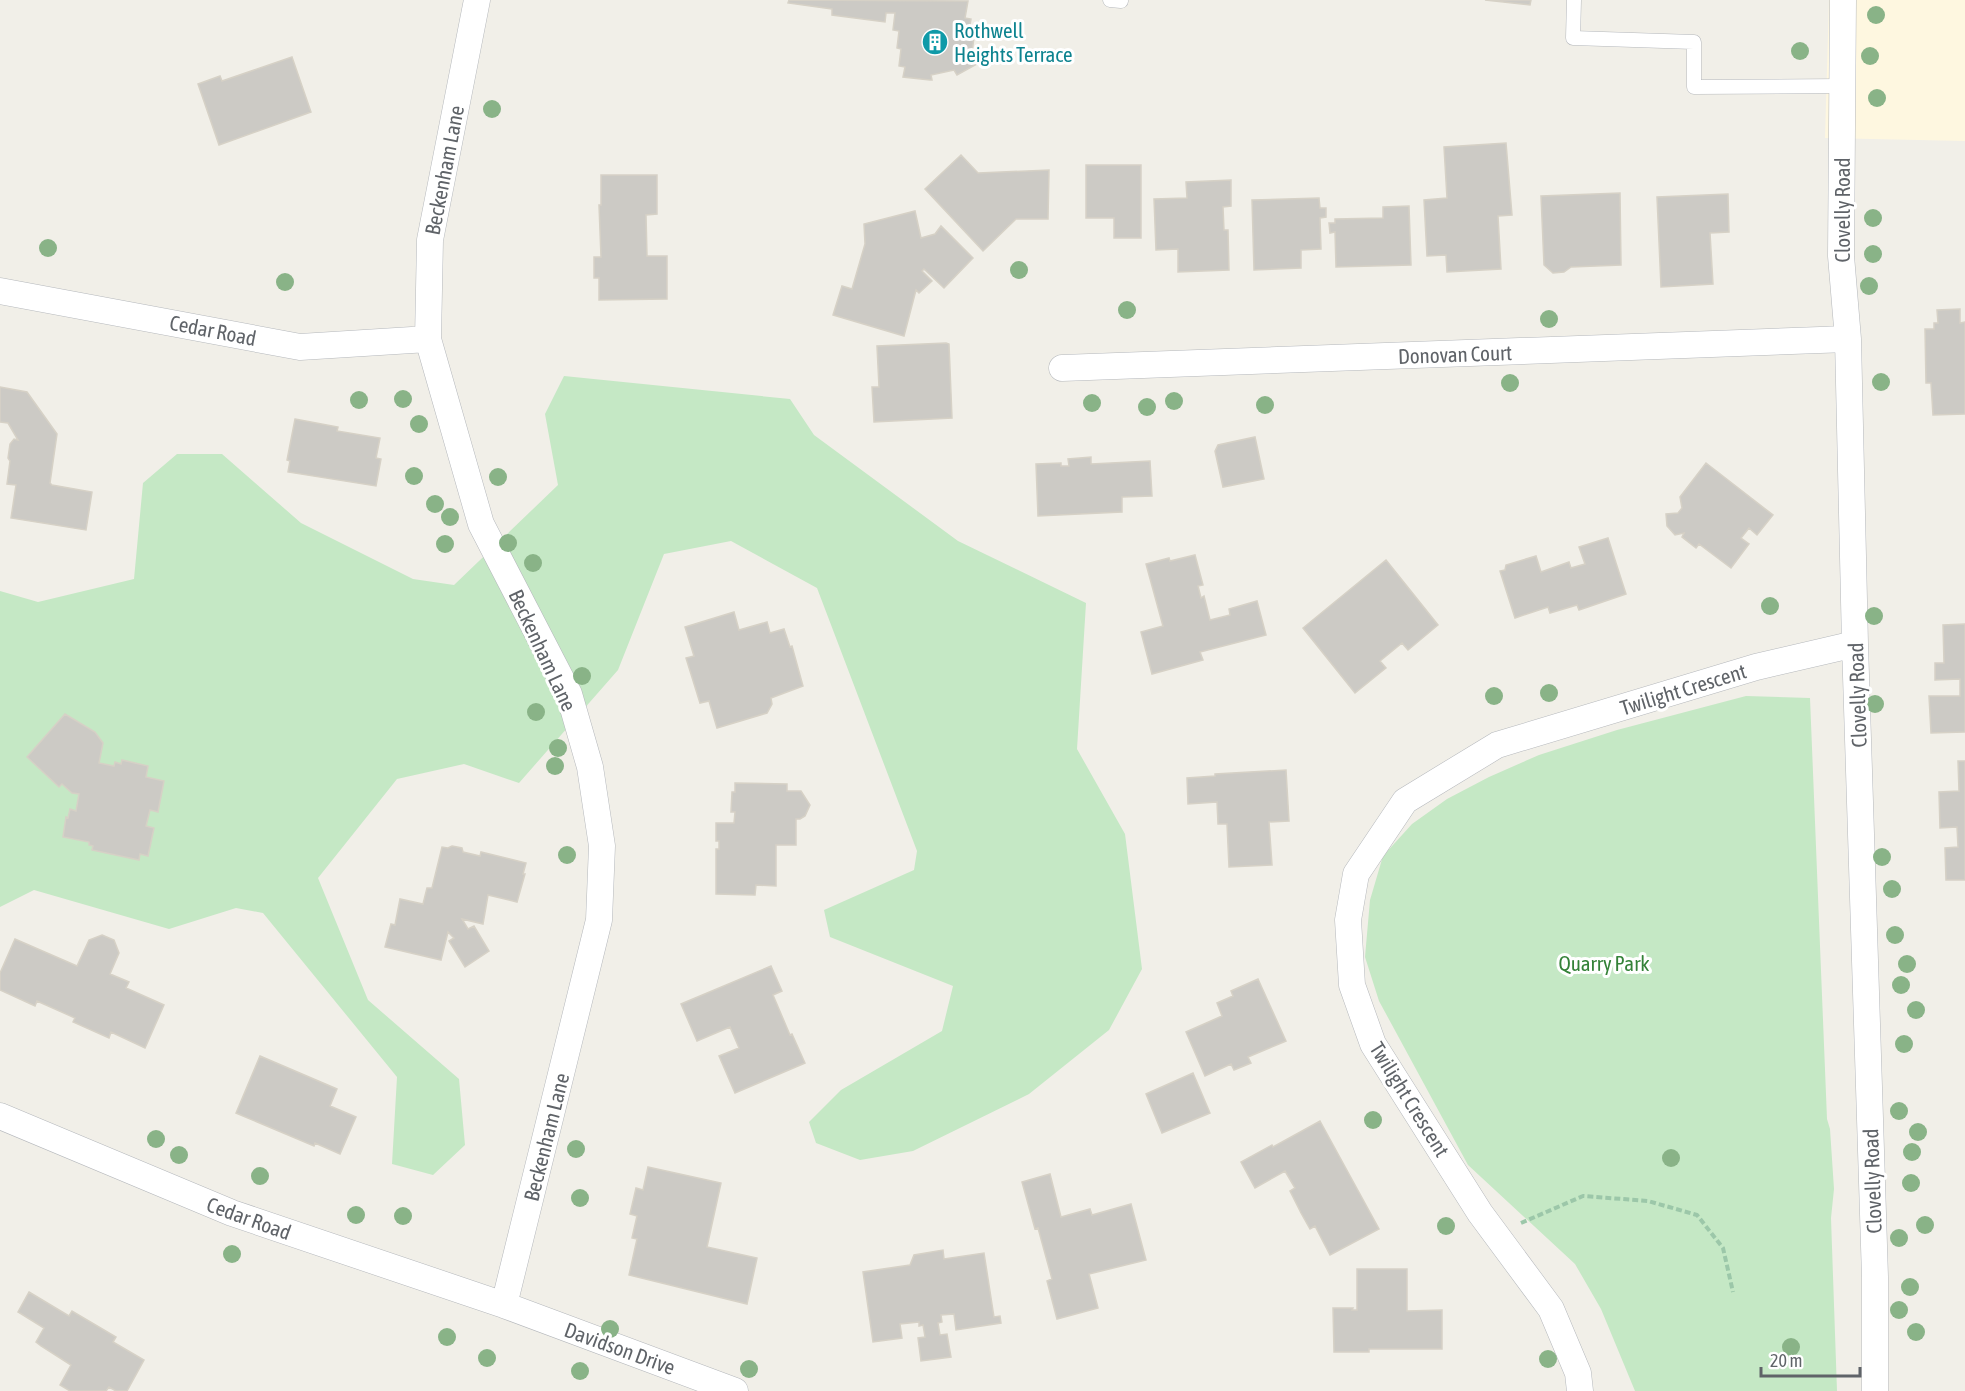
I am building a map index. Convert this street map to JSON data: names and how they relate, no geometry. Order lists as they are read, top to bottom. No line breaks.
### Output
{"streets":{"street":["Beckenham Lane","Clovelly Road","Cedar Road","Donovan Court","Twilight Crescent","Davidson Drive"]},"crossings":[["Beckenham Lane","Cedar Road"],["Beckenham Lane","Davidson Drive"],["Clovelly Road","Donovan Court"],["Clovelly Road","Twilight Crescent"],["Cedar Road","Davidson Drive"]],"parks":["Quarry Park"],"places":{"building":["Rothwell Heights Terrace"]},"scale_bar":"20 m"}
